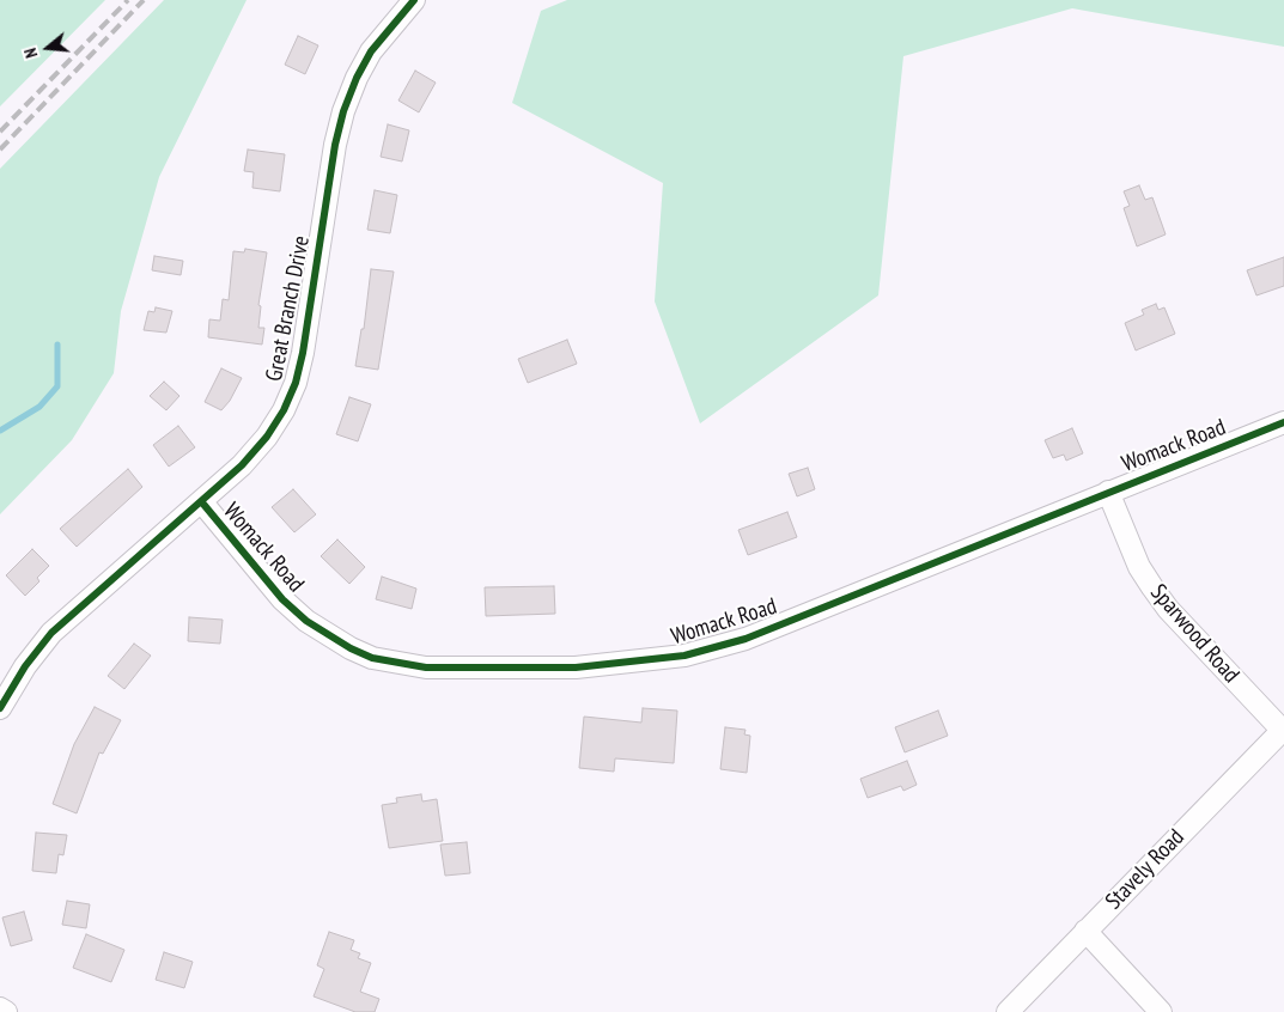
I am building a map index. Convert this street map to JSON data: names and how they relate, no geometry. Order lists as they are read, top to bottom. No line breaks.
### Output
{"streets":{"street":["Great Branch Drive","Womack Road","Sparwood Road","Stavely Road"]},"crossings":[["Great Branch Drive","Womack Road"],["Womack Road","Sparwood Road"],["Sparwood Road","Stavely Road"]],"north":"left"}
